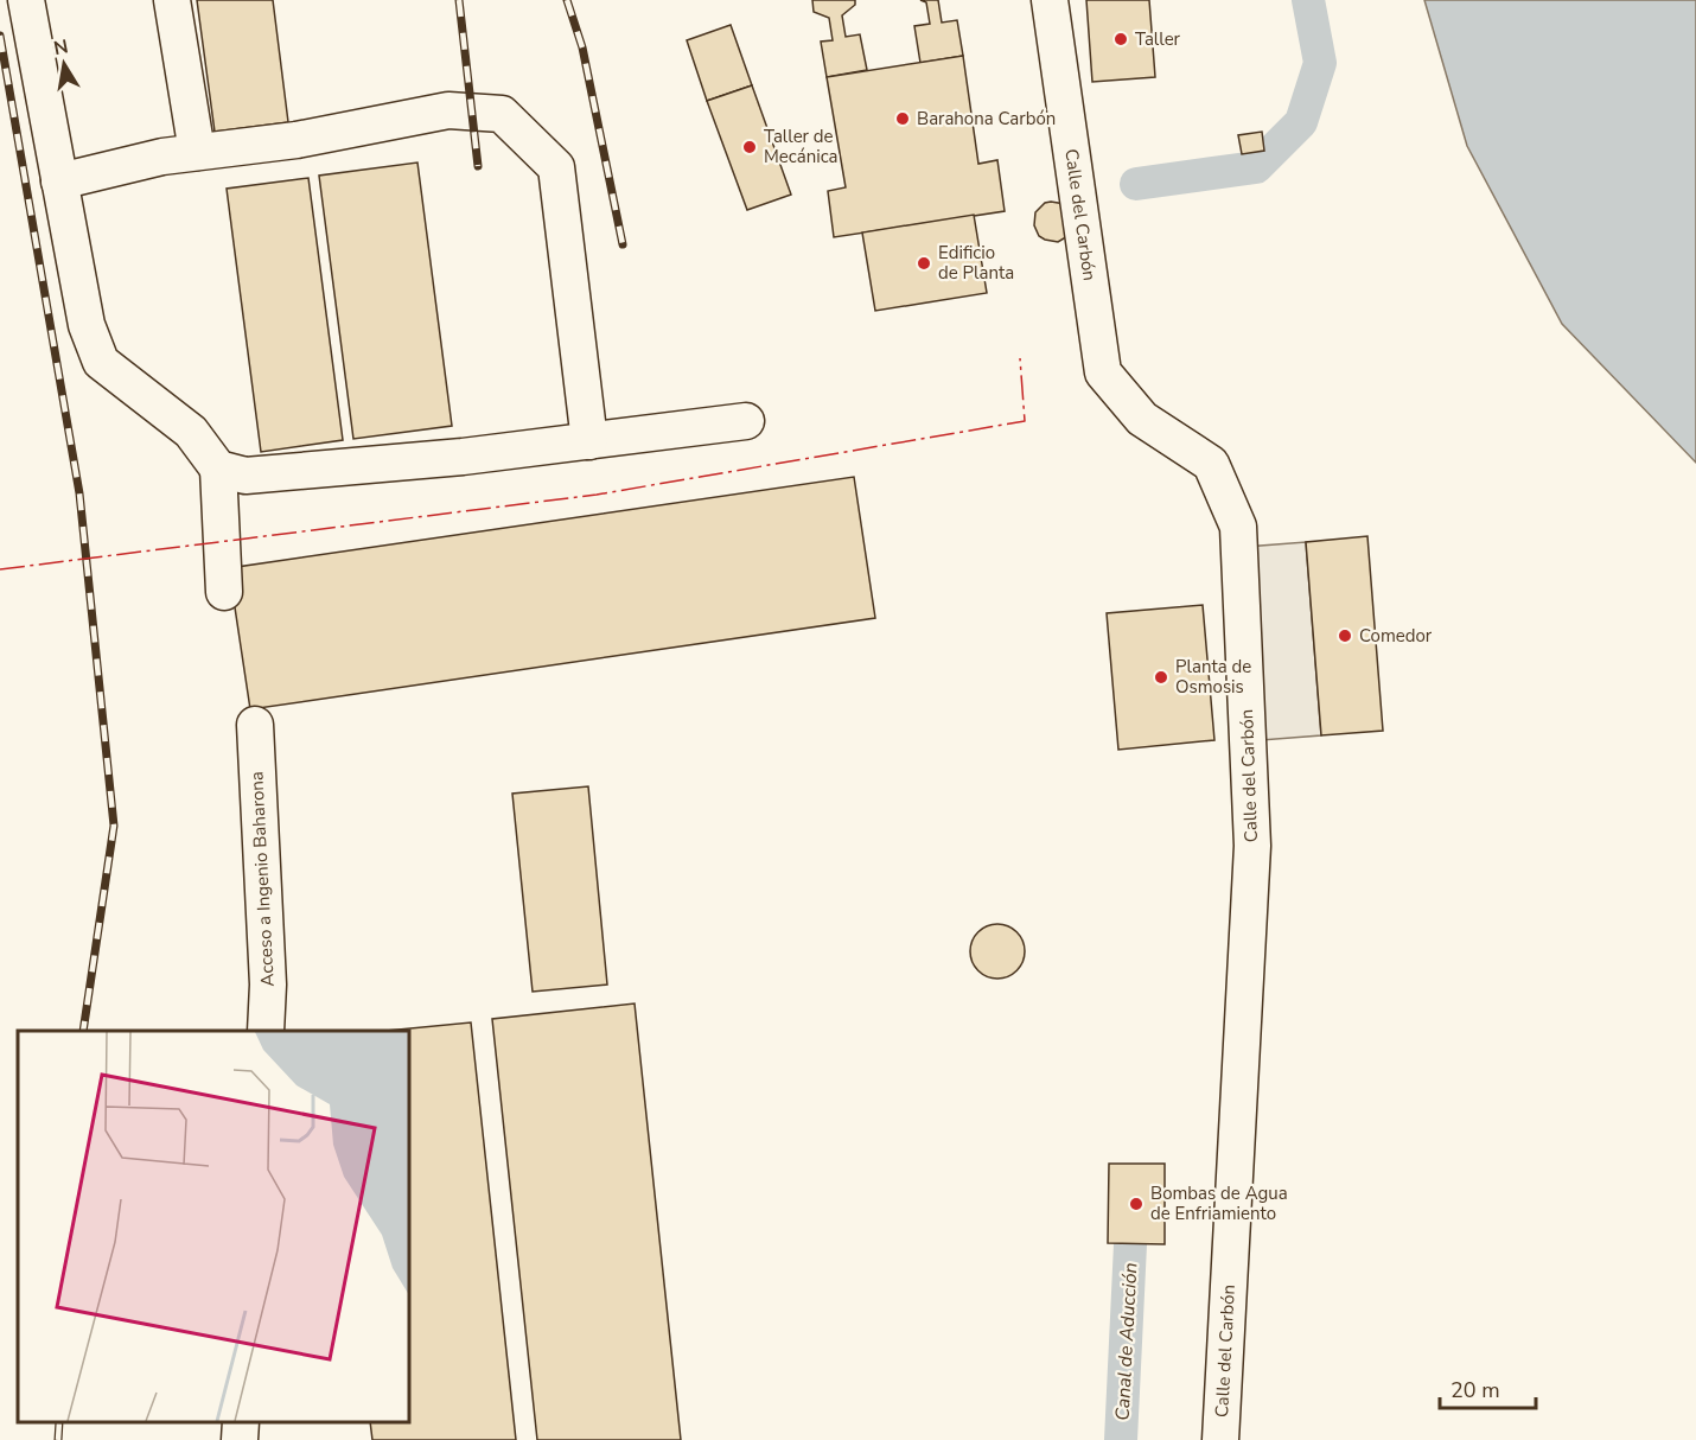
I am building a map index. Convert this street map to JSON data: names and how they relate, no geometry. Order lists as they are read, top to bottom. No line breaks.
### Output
{"streets":{"lane":["Calle del Carbón","Acceso a Ingenio Baharona"]},"water":["Canal de Aducción"],"places":["Taller","Barahona Carbón","Taller de Mecánica","Edificio de Planta","Comedor","Planta de Osmosis","Bombas de Agua de Enfriamiento"],"scale_bar":"20 m","north":"top"}
